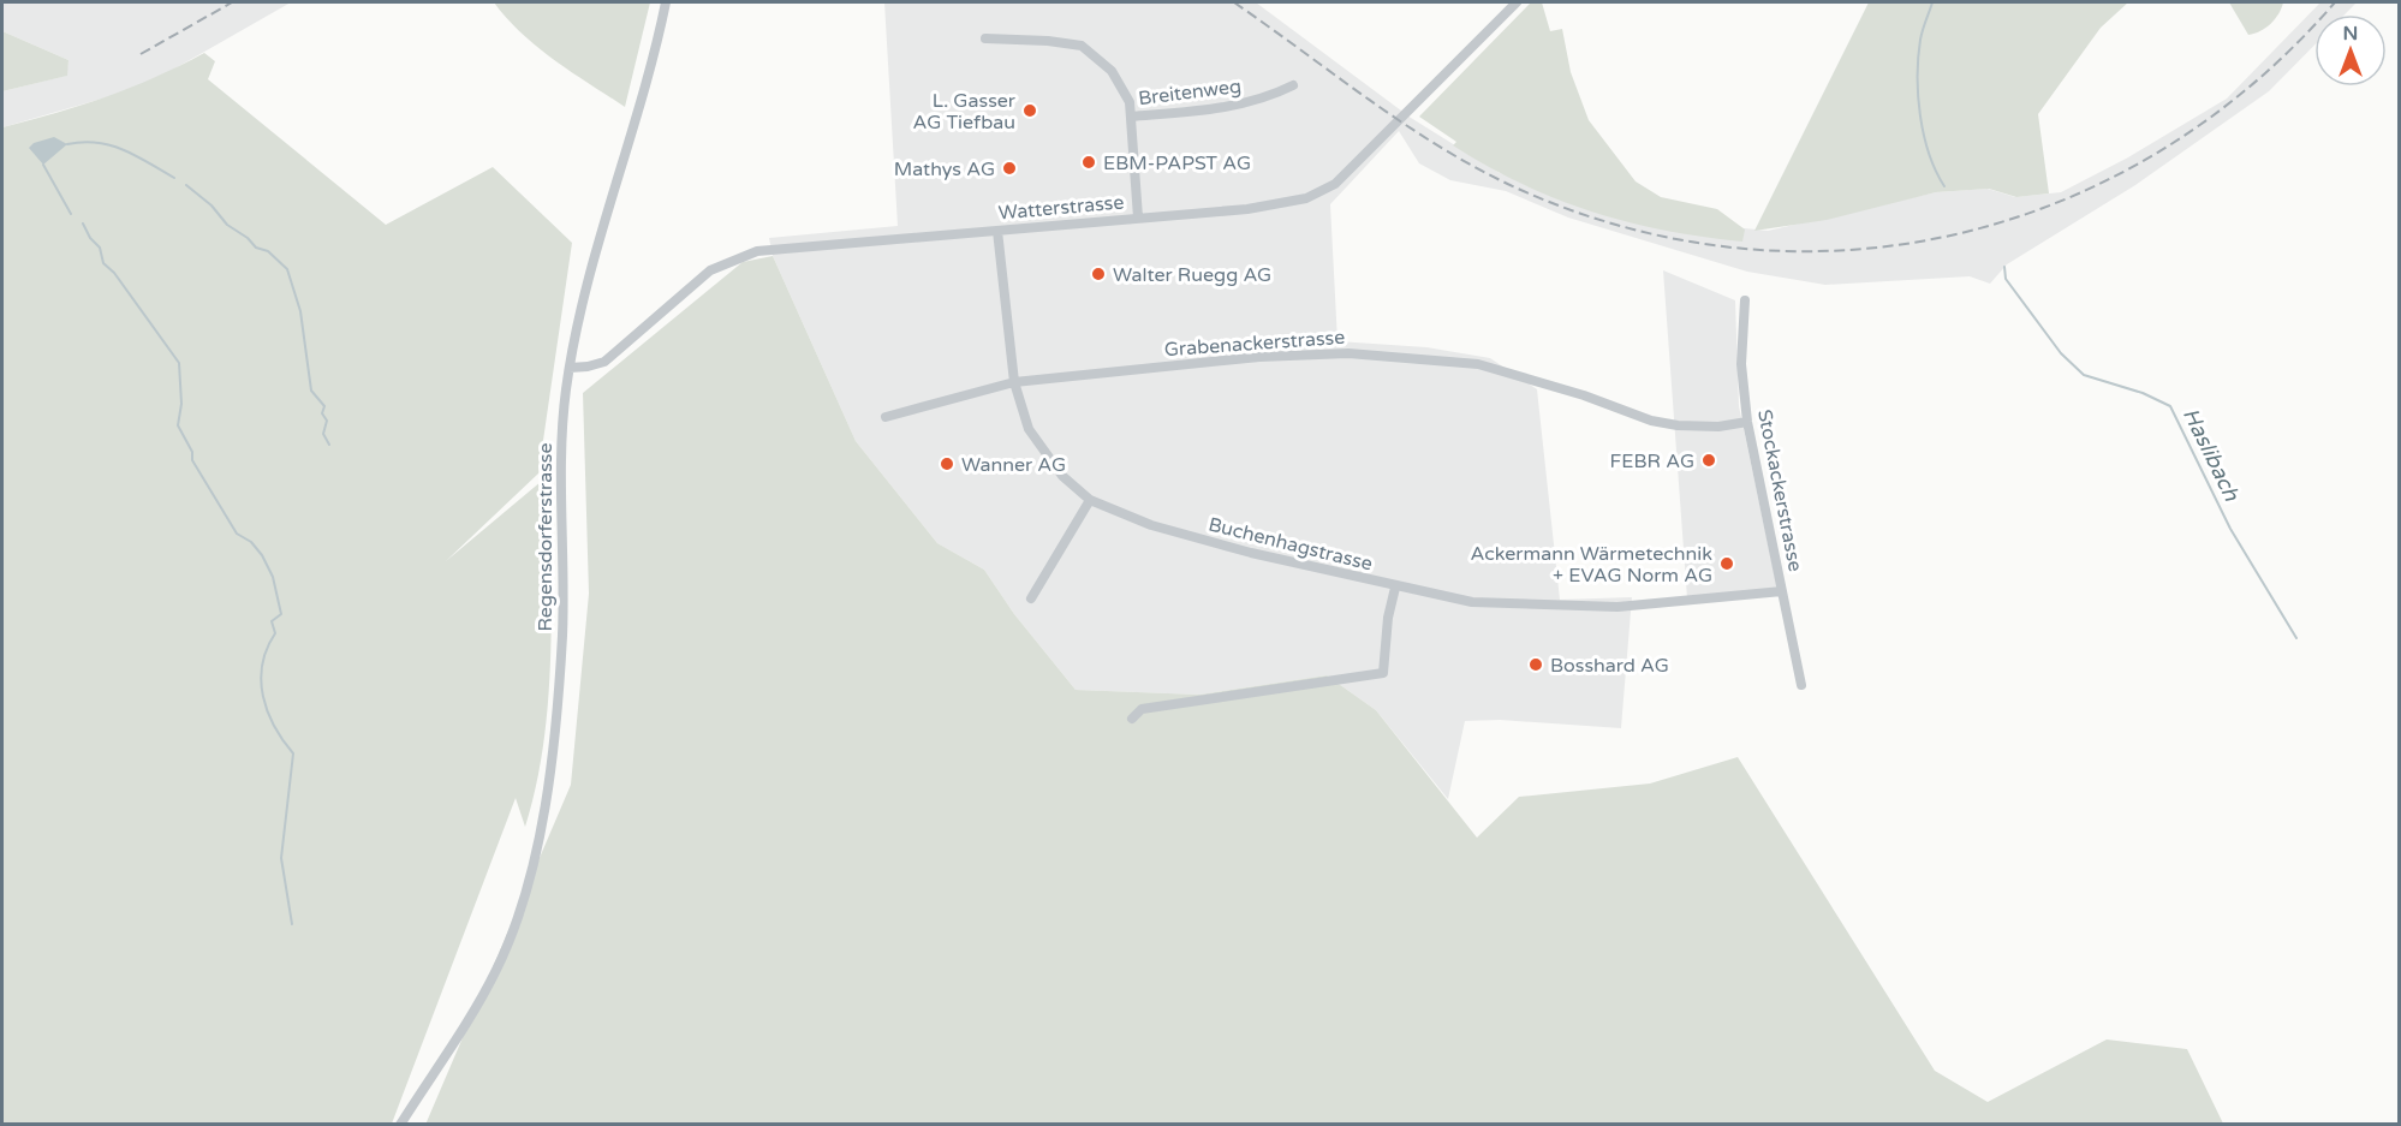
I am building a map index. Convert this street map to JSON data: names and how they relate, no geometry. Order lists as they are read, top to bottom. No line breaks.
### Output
{"streets":{"street":["Breitenweg","Watterstrasse","Grabenackerstrasse","Stockackerstrasse","Regensdorferstrasse","Buchenhagstrasse"]},"crossings":[["Watterstrasse","Regensdorferstrasse"],["Watterstrasse","Buchenhagstrasse"],["Grabenackerstrasse","Stockackerstrasse"],["Grabenackerstrasse","Buchenhagstrasse"],["Stockackerstrasse","Buchenhagstrasse"]],"water":["Haslibach"],"places":["L. Gasser AG Tiefbau","EBM-PAPST AG","Mathys AG","Walter Ruegg AG","FEBR AG","Wanner AG","Ackermann Wärmetechnik + EVAG Norm AG","Bosshard AG"],"north":"top"}
